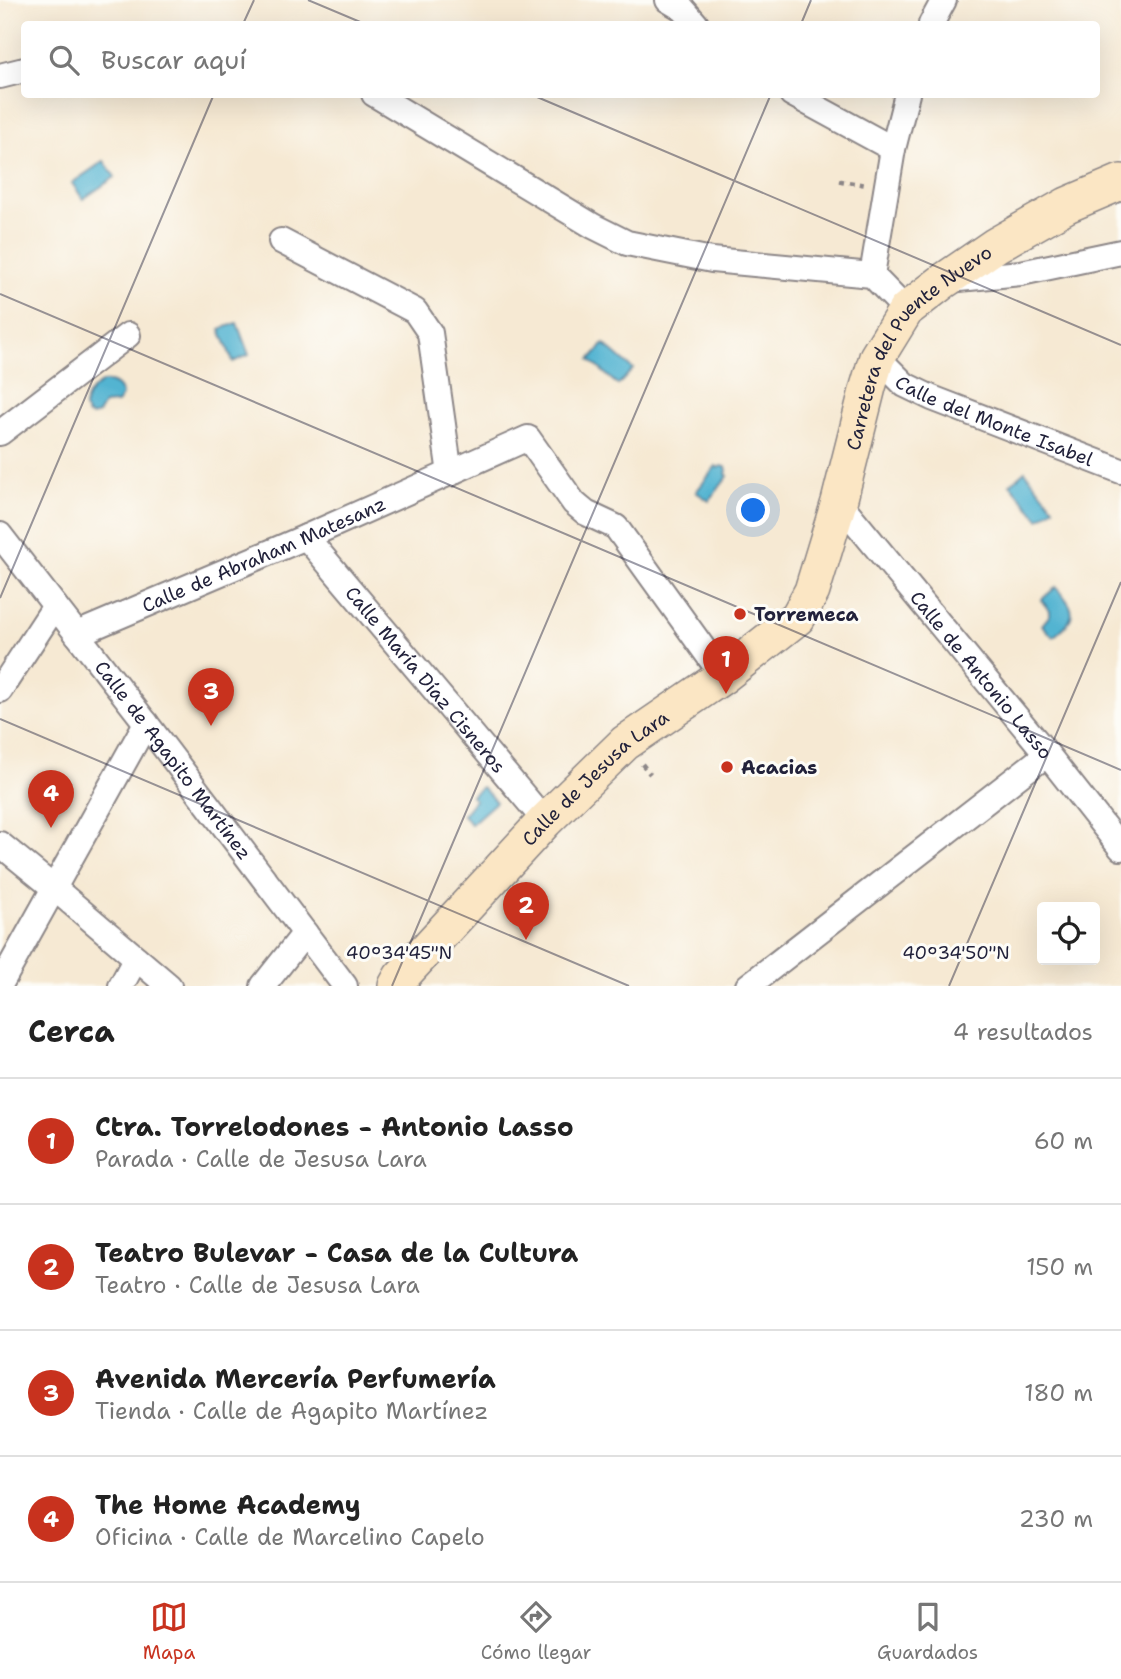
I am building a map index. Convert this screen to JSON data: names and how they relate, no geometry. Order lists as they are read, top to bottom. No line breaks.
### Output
{"streets":{"main road":["Carretera del Puente Nuevo","Calle de Jesusa Lara"],"street":["Calle del Monte Isabel","Calle de Abraham Matesanz","Calle de Antonio Lasso","Calle María Díaz Cisneros","Calle de Agapito Martínez"]},"crossings":[["Carretera del Puente Nuevo","Calle del Monte Isabel"],["Carretera del Puente Nuevo","Calle de Antonio Lasso"],["Carretera del Puente Nuevo","Calle de Jesusa Lara"],["Calle de Abraham Matesanz","Calle María Díaz Cisneros"],["Calle de Abraham Matesanz","Calle de Agapito Martínez"],["Calle de Abraham Matesanz","Calle de Jesusa Lara"],["Calle María Díaz Cisneros","Calle de Jesusa Lara"]],"places":["Torremeca","Acacias"],"page":{"search":"Buscar aquí","pins":["1","3","4","2"],"heading":["Cerca","4 resultados"],"list":[{"mark":"1","name":"Ctra. Torrelodones - Antonio Lasso","note":"Parada · Calle de Jesusa Lara","value":"60 m"},{"mark":"2","name":"Teatro Bulevar - Casa de la Cultura","note":"Teatro · Calle de Jesusa Lara","value":"150 m"},{"mark":"3","name":"Avenida Mercería Perfumería","note":"Tienda · Calle de Agapito Martínez","value":"180 m"},{"mark":"4","name":"The Home Academy","note":"Oficina · Calle de Marcelino Capelo","value":"230 m"}],"nav":["Mapa","Cómo llegar","Guardados"]},"coordinates":["40°34'45\"N","40°34'50\"N"]}
